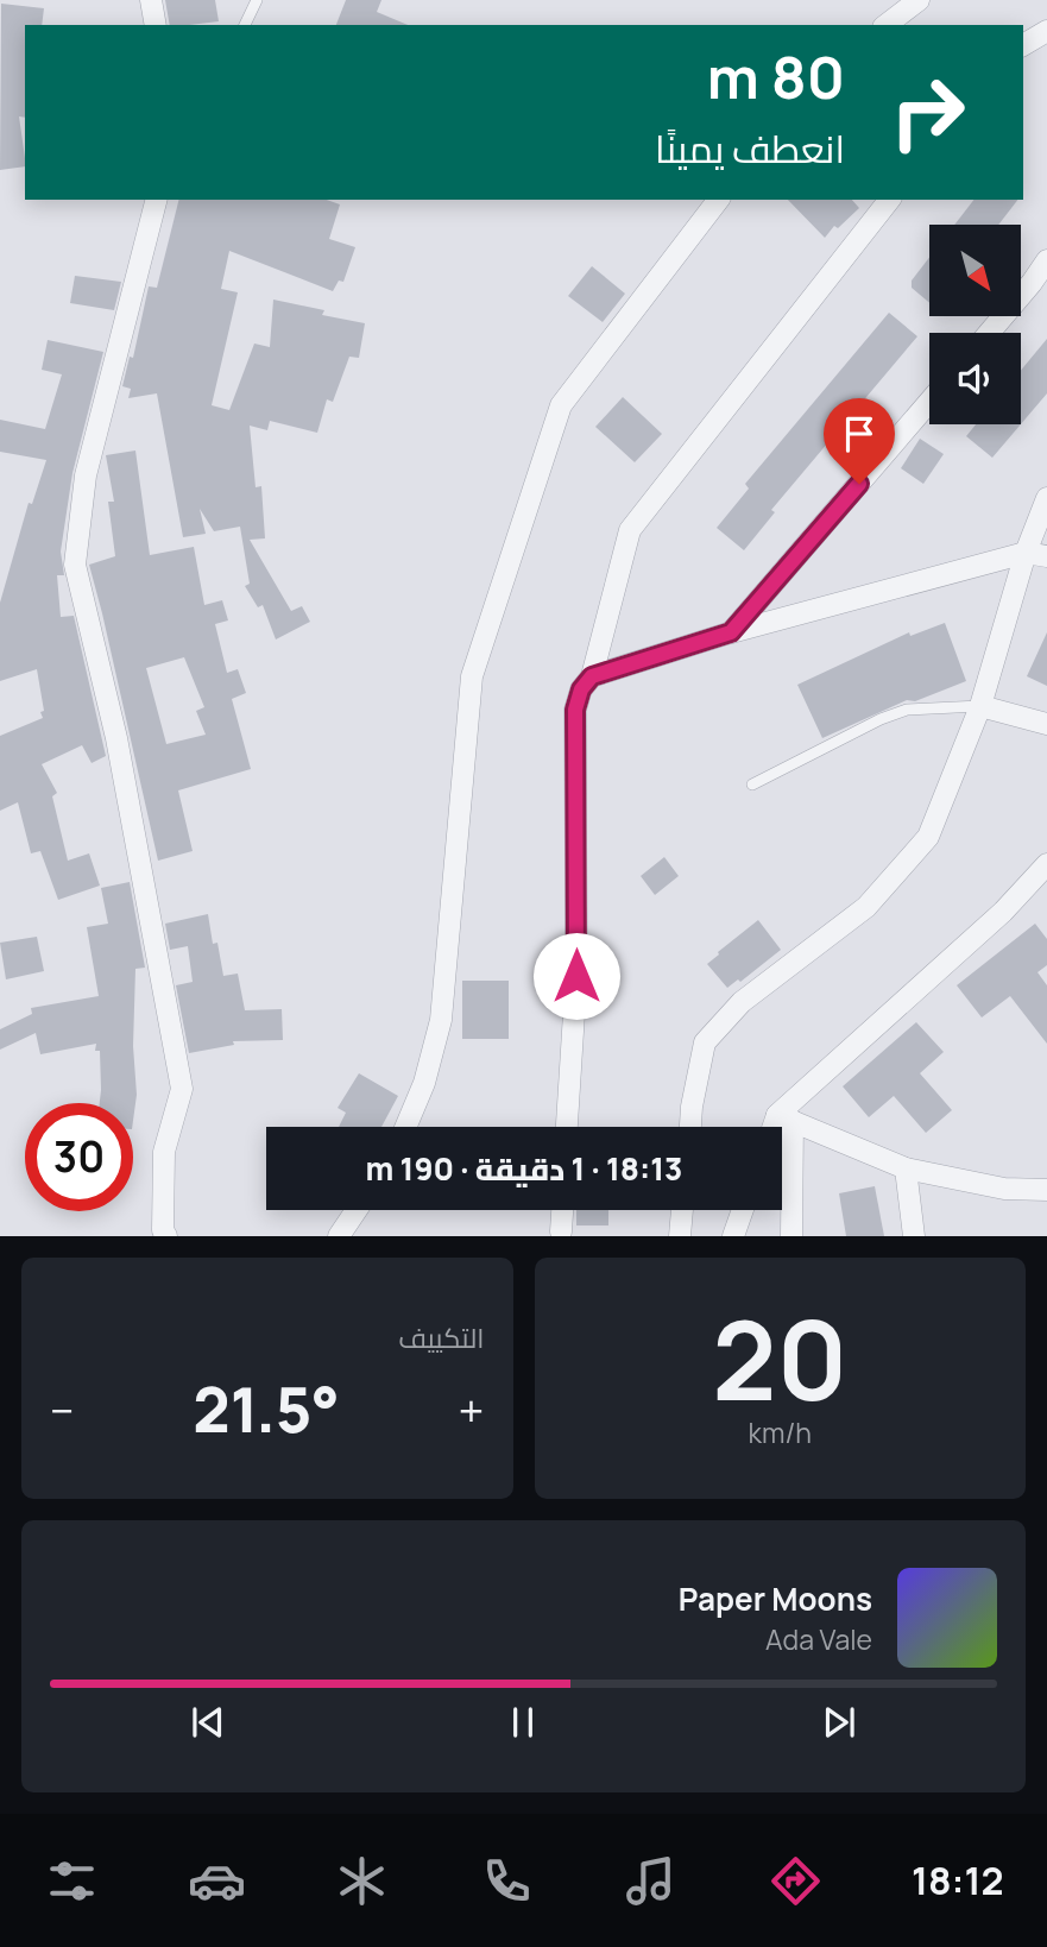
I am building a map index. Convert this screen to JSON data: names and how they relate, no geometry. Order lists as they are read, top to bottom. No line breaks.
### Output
{"north":"bottom right","page":{"turn":["80 m","انعطف يمينًا"],"limit":"30","trip":"18:13 · 1 دقيقة · 190 m","tile":[["20","km/h"],"التكييف"],"heat":["−","21.5°","+"],"song":["Paper Moons","Ada Vale"],"tabs":"18:12"}}
